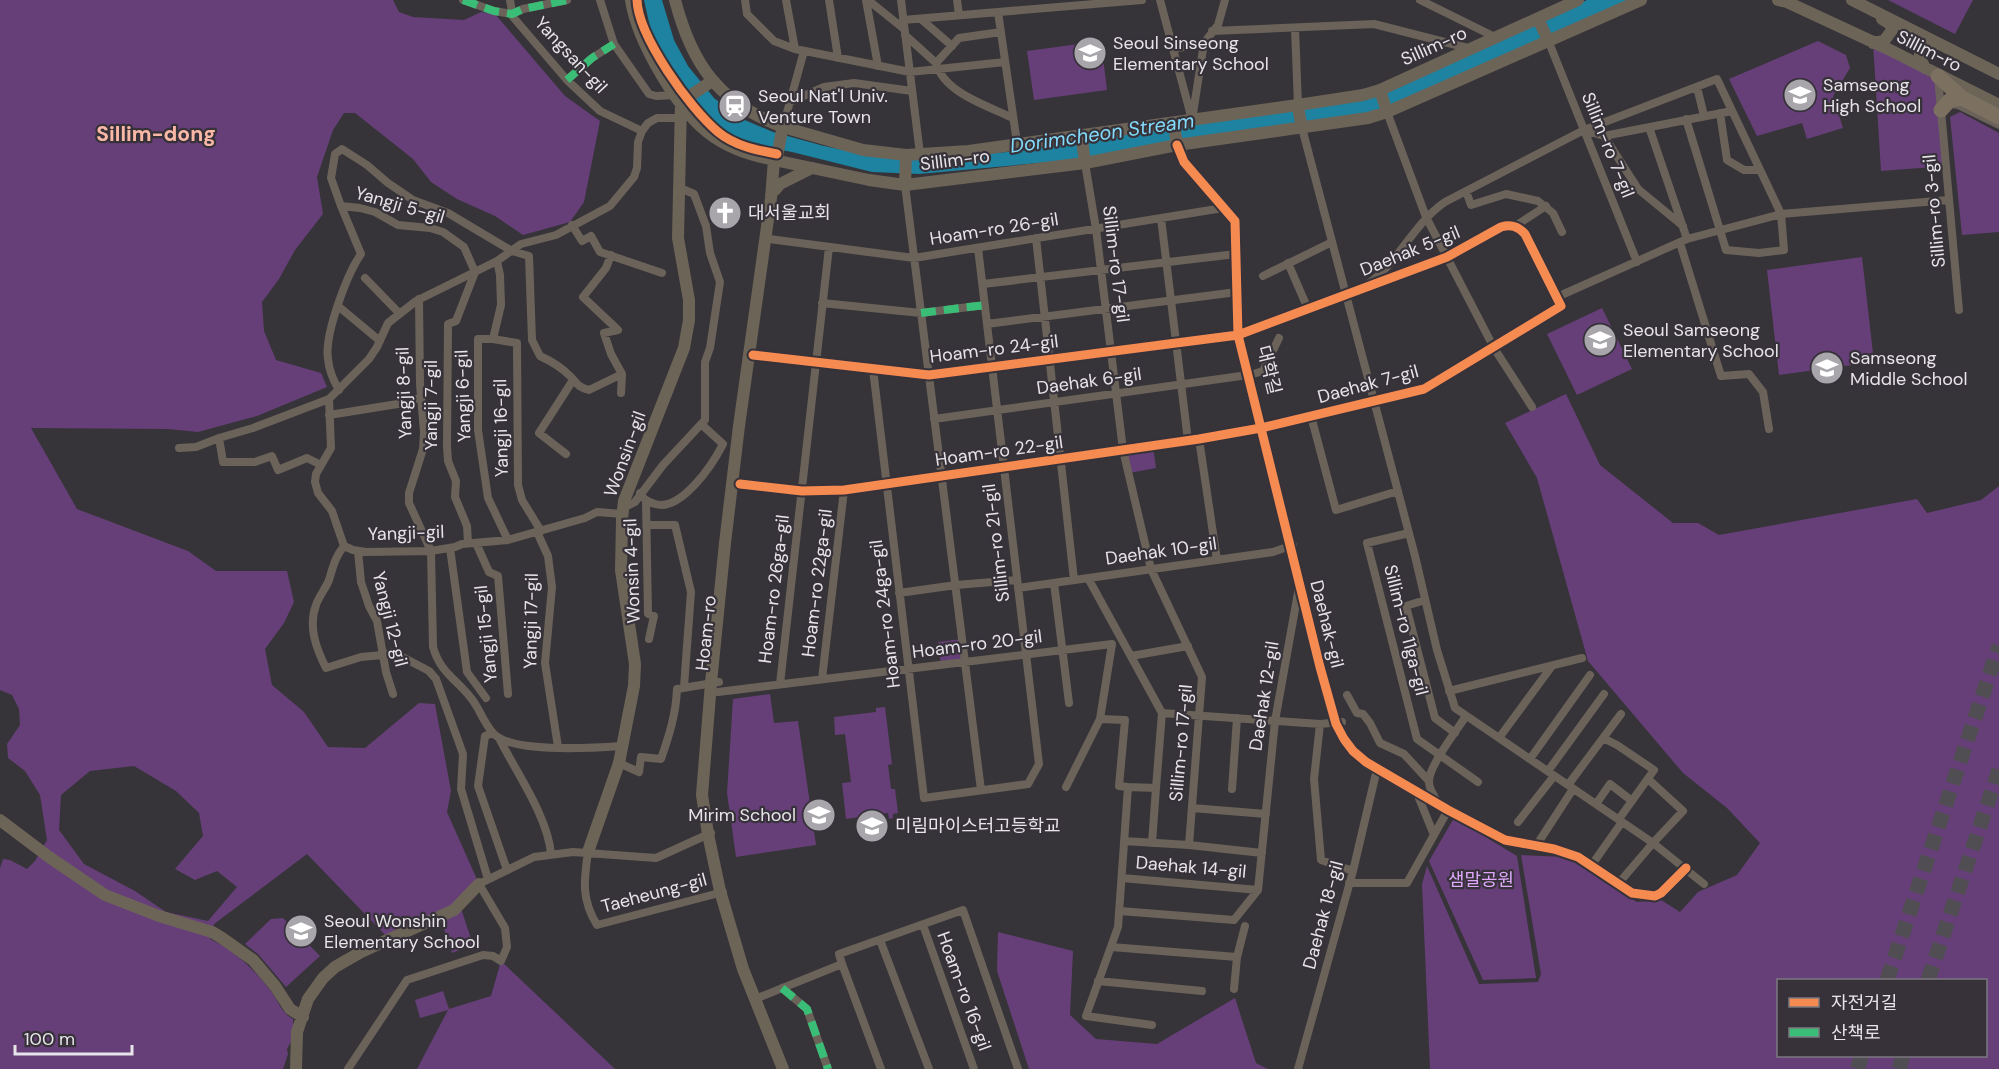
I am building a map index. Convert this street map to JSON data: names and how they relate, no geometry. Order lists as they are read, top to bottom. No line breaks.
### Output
{"streets":{"main road":["Sillim-ro","대학길","Wonsin-gil","Daehak-gil","Hoam-ro"],"street":["Yangsan-gil","Sillim-ro 7-gil","Yangji 5-gil","Sillim-ro 3-gil","Hoam-ro 26-gil","Daehak 5-gil","Sillim-ro 17-gil","Hoam-ro 24-gil","Daehak 6-gil","Daehak 7-gil","Yangji 8-gil","Yangji 6-gil","Yangji 7-gil","Yangji 16-gil","Hoam-ro 22-gil","Yangji-gil","Sillim-ro 21-gil","Daehak 10-gil","Wonsin 4-gil","Hoam-ro 22ga-gil","Hoam-ro 26ga-gil","Hoam-ro 24ga-gil","Yangji 12-gil","Yangji 17-gil","Sillim-ro 11ga-gil","Yangji 15-gil","Hoam-ro 20-gil","Daehak 12-gil","Daehak 14-gil","Taeheung-gil","Daehak 18-gil","Hoam-ro 16-gil"]},"crossings":[["Sillim-ro","Sillim-ro 7-gil"],["Sillim-ro","Sillim-ro 3-gil"],["Sillim-ro","Sillim-ro 17-gil"],["Sillim-ro","대학길"],["Sillim-ro","Daehak-gil"],["Yangji 5-gil","Yangji 7-gil"],["Hoam-ro 26-gil","Sillim-ro 17-gil"],["Hoam-ro 26-gil","Sillim-ro 21-gil"],["Hoam-ro 26-gil","Hoam-ro 26ga-gil"],["Hoam-ro 26-gil","Daehak-gil"],["Hoam-ro 26-gil","Hoam-ro"],["Daehak 5-gil","Hoam-ro 24-gil"],["Daehak 5-gil","대학길"],["Daehak 5-gil","Daehak 7-gil"],["Daehak 5-gil","Daehak-gil"],["Sillim-ro 17-gil","Hoam-ro 24-gil"],["Sillim-ro 17-gil","Daehak 6-gil"],["Sillim-ro 17-gil","Hoam-ro 22-gil"],["Sillim-ro 17-gil","Daehak 10-gil"],["Sillim-ro 17-gil","Daehak 14-gil"],["Hoam-ro 24-gil","대학길"],["Hoam-ro 24-gil","Sillim-ro 21-gil"],["Hoam-ro 24-gil","Hoam-ro 26ga-gil"],["Hoam-ro 24-gil","Hoam-ro 24ga-gil"],["Hoam-ro 24-gil","Daehak-gil"],["Hoam-ro 24-gil","Hoam-ro"],["대학길","Daehak-gil"],["Daehak 6-gil","Sillim-ro 21-gil"],["Daehak 6-gil","Daehak-gil"],["Daehak 7-gil","Hoam-ro 22-gil"],["Daehak 7-gil","Daehak-gil"],["Yangji 8-gil","Yangji-gil"],["Yangji 6-gil","Yangji 16-gil"],["Yangji 6-gil","Yangji-gil"],["Yangji 7-gil","Yangji-gil"],["Yangji 7-gil","Yangji 15-gil"],["Yangji 16-gil","Yangji-gil"],["Yangji 16-gil","Yangji 17-gil"],["Hoam-ro 22-gil","Sillim-ro 21-gil"],["Hoam-ro 22-gil","Hoam-ro 22ga-gil"],["Hoam-ro 22-gil","Hoam-ro 26ga-gil"],["Hoam-ro 22-gil","Hoam-ro 24ga-gil"],["Hoam-ro 22-gil","Daehak-gil"],["Hoam-ro 22-gil","Hoam-ro"],["Wonsin-gil","Yangji-gil"],["Wonsin-gil","Taeheung-gil"],["Yangji-gil","Yangji 12-gil"],["Yangji-gil","Yangji 17-gil"],["Yangji-gil","Yangji 15-gil"],["Sillim-ro 21-gil","Daehak 10-gil"],["Sillim-ro 21-gil","Hoam-ro 24ga-gil"],["Sillim-ro 21-gil","Hoam-ro 20-gil"],["Daehak 10-gil","Hoam-ro 24ga-gil"],["Daehak 10-gil","Daehak-gil"],["Hoam-ro 22ga-gil","Hoam-ro 20-gil"],["Hoam-ro 26ga-gil","Hoam-ro 20-gil"],["Hoam-ro 24ga-gil","Hoam-ro 20-gil"],["Daehak-gil","Daehak 12-gil"],["Daehak-gil","Daehak 18-gil"],["Hoam-ro","Hoam-ro 20-gil"],["Hoam-ro","Taeheung-gil"],["Daehak 12-gil","Daehak 14-gil"]],"districts":["Sillim-dong"],"water":["Dorimcheon Stream"],"parks":["샘말공원"],"places":{"school or university":["Seoul Sinseong Elementary School","Samseong High School","Seoul Samseong Elementary School","Samseong Middle School","Mirim School","미림마이스터고등학교","Seoul Wonshin Elementary School"],"station":["Seoul Nat'l Univ. Venture Town"],"church":["대서울교회"]},"legend":["자전거길","산책로"],"scale_bar":"100 m"}
